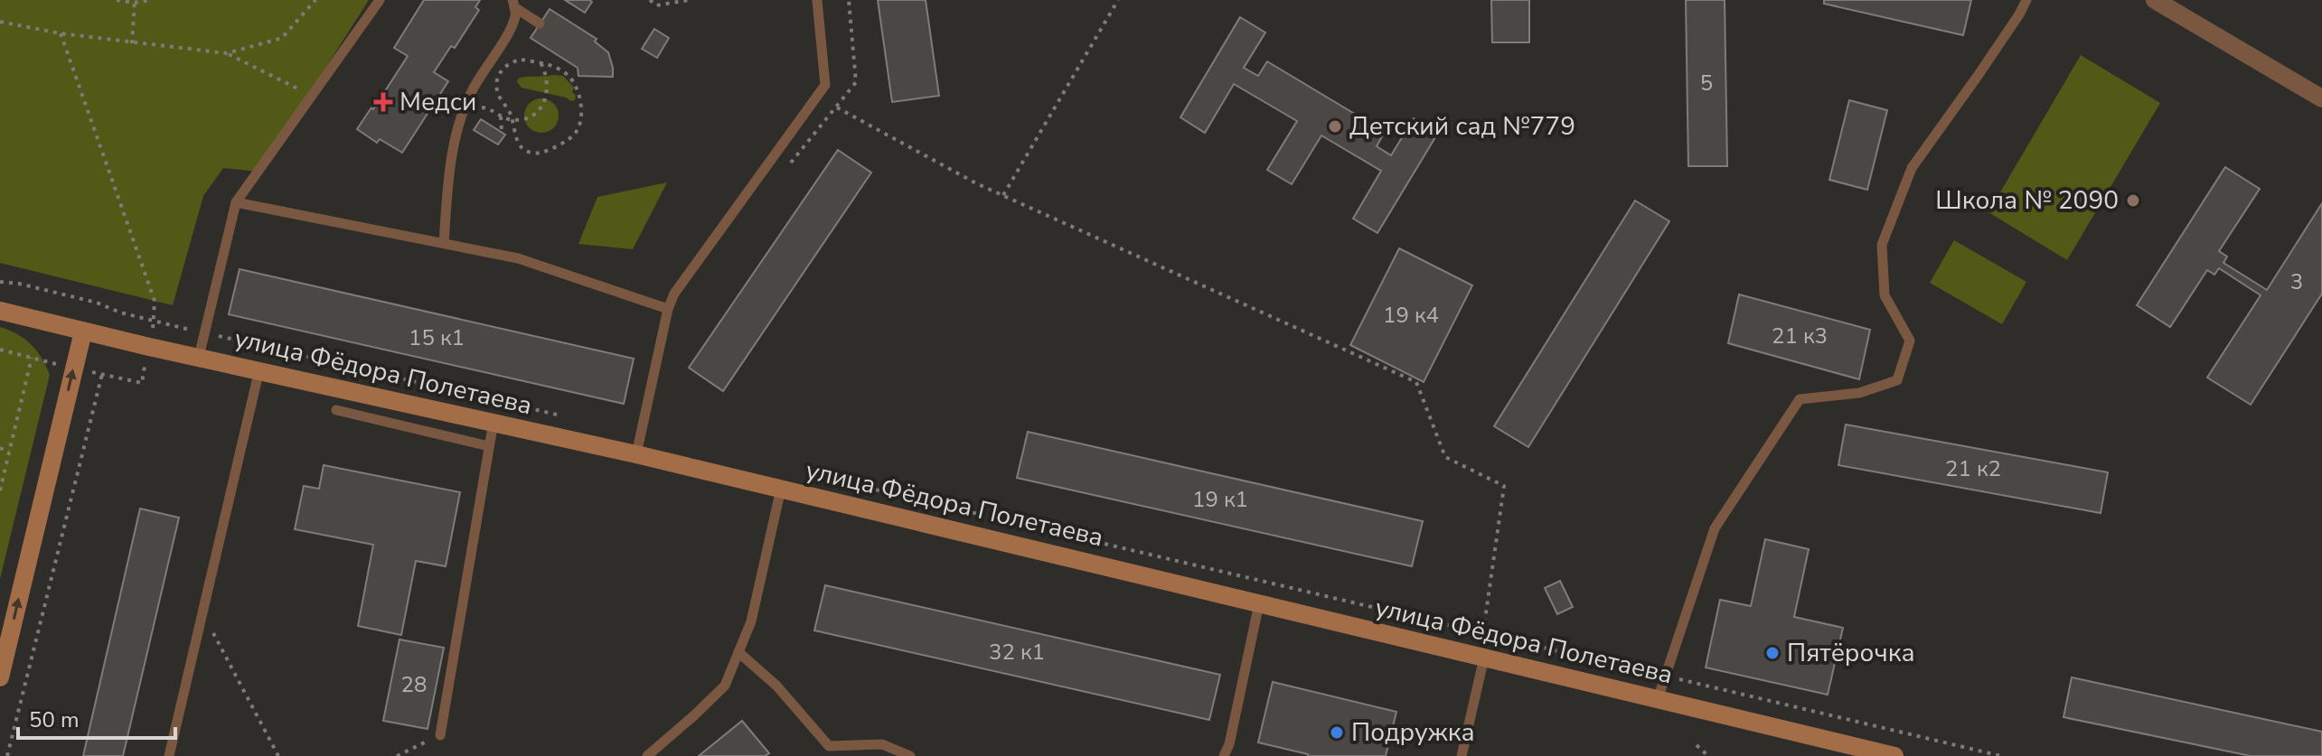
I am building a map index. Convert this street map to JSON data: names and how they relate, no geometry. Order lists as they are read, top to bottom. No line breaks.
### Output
{"streets":{"main road":["улица Фёдора Полетаева"]},"places":{"health":["Медси"],"other":["Детский сад №779","Школа № 2090","Пятёрочка","Подружка"]},"house_numbers":["5","3","19 к4","21 к3","15 к1","21 к2","19 к1","32 к1","28"],"scale_bar":"50 m"}
